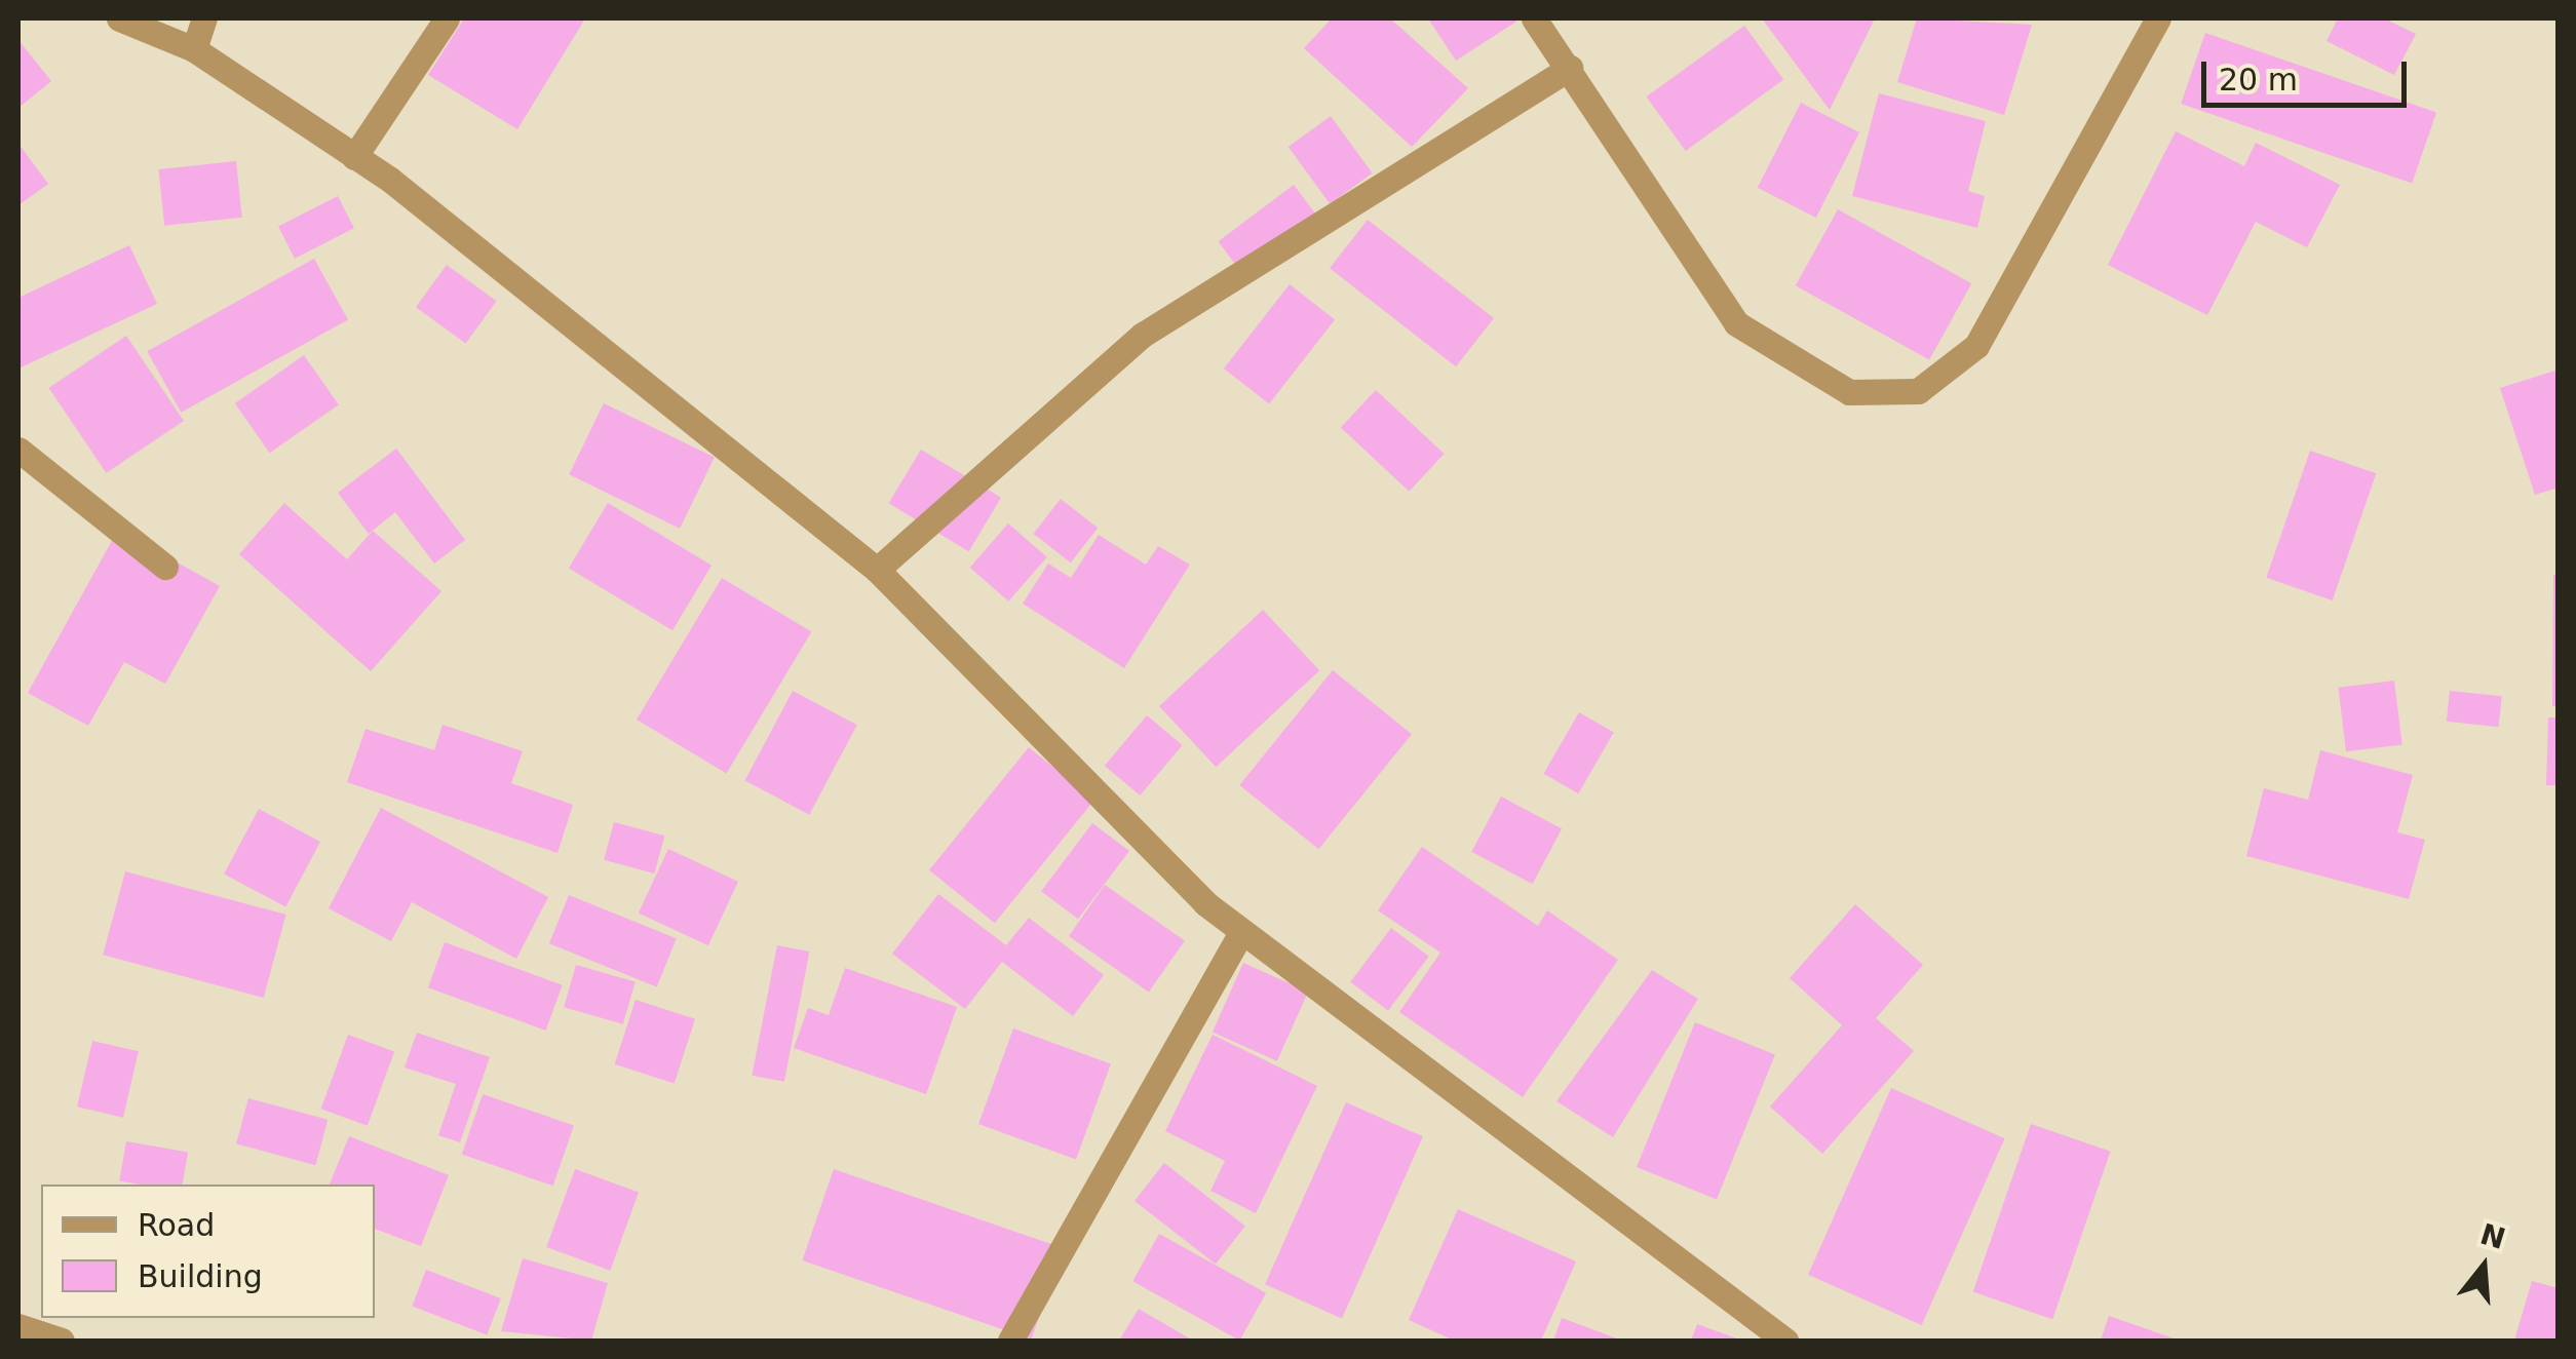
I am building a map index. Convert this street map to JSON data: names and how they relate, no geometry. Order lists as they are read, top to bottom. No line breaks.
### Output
{"legend":["Road","Building"],"scale_bar":"20 m","north":"top"}
